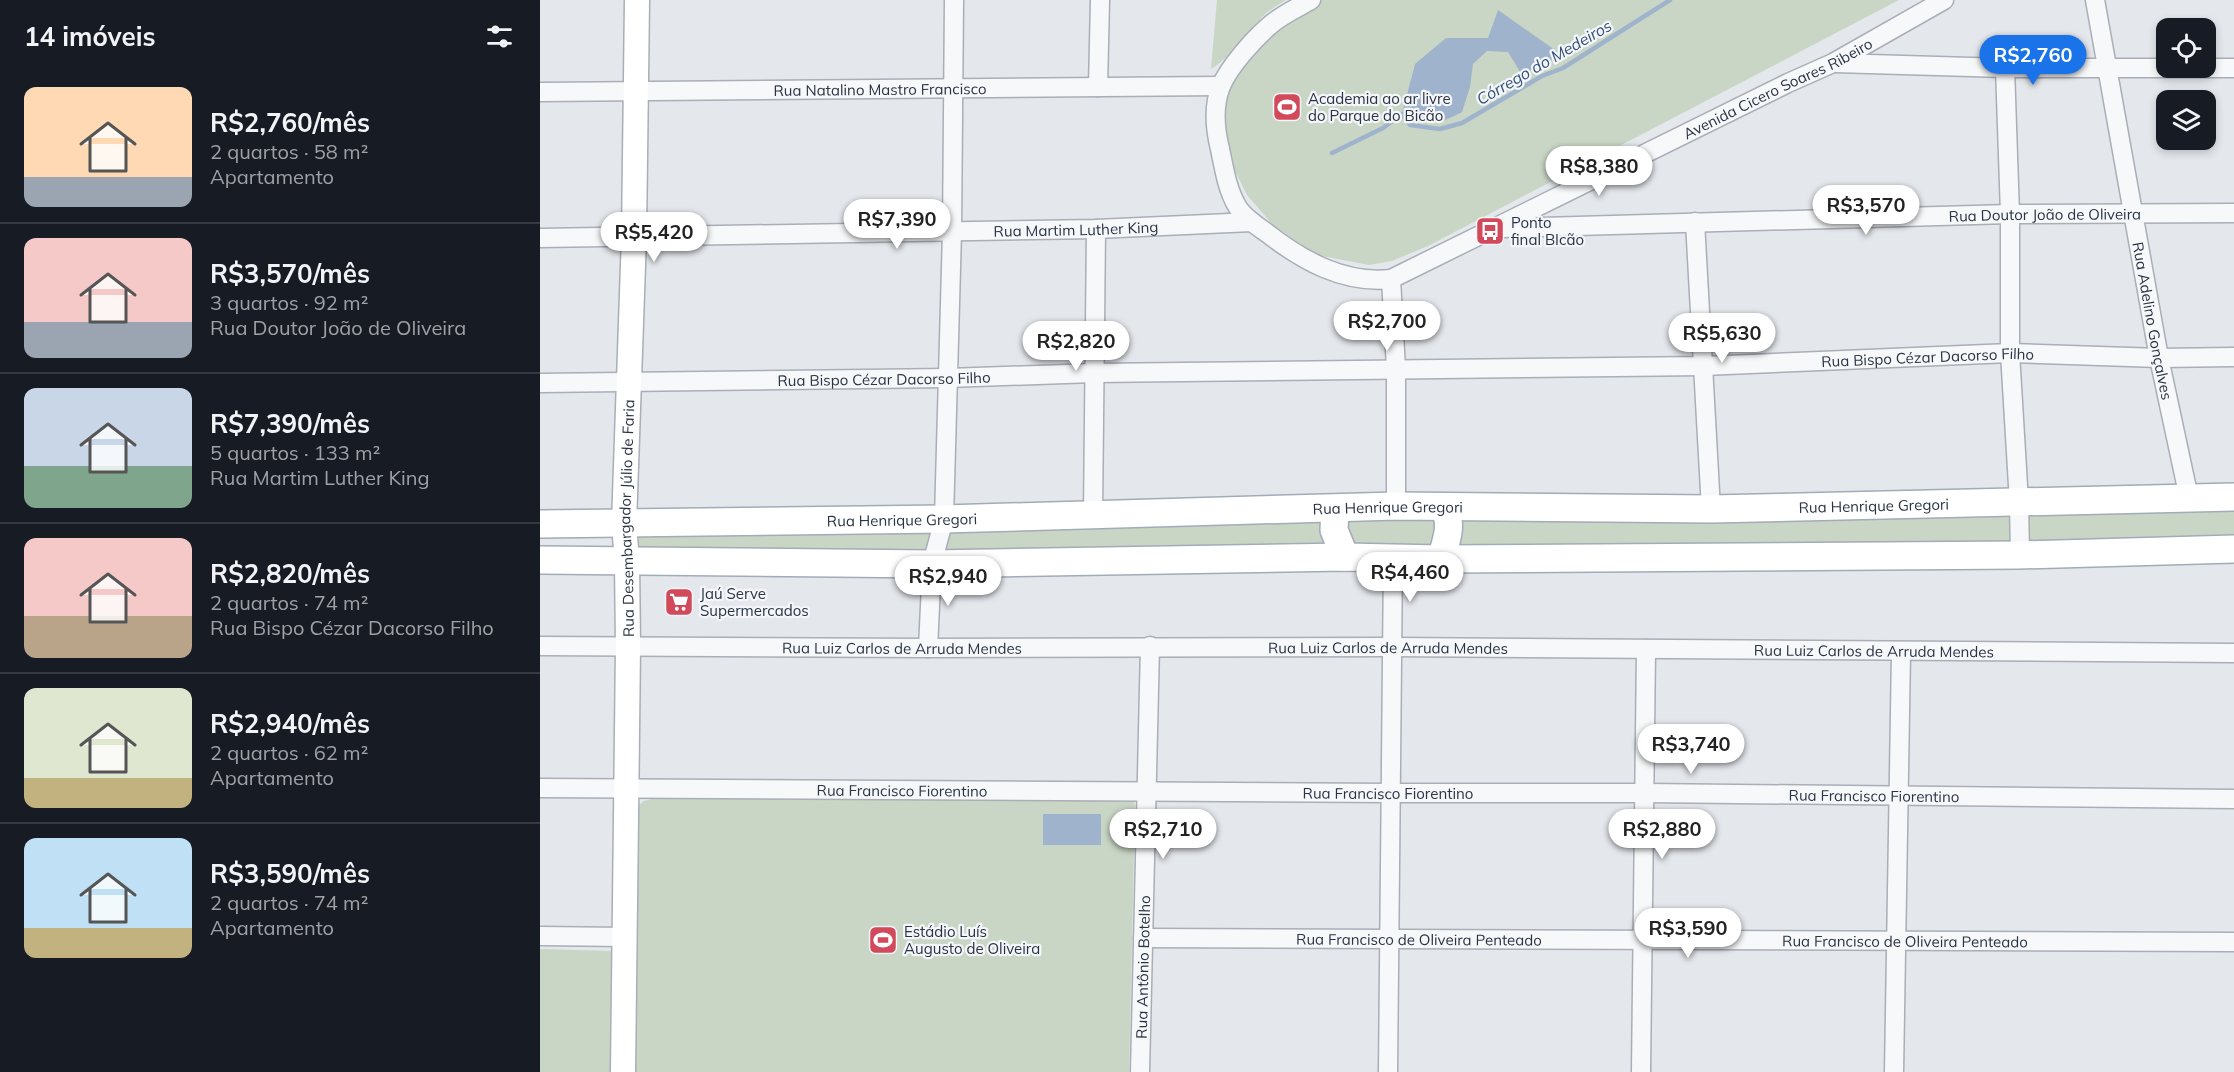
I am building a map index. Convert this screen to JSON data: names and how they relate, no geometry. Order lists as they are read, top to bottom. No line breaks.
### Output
{"streets":{"main road":["Rua Henrique Gregori"],"street":["Avenida Cicero Soares Ribeiro","Rua Natalino Mastro Francisco","Rua Doutor João de Oliveira","Rua Martim Luther King","Rua Adelino Gonçalves","Rua Bispo Cézar Dacorso Filho","Rua Desembargador Júlio de Faria","Rua Luiz Carlos de Arruda Mendes","Rua Francisco Fiorentino","Rua Francisco de Oliveira Penteado","Rua Antônio Botelho"]},"crossings":[["Avenida Cicero Soares Ribeiro","Rua Natalino Mastro Francisco"],["Avenida Cicero Soares Ribeiro","Rua Doutor João de Oliveira"],["Avenida Cicero Soares Ribeiro","Rua Martim Luther King"],["Rua Natalino Mastro Francisco","Rua Desembargador Júlio de Faria"],["Rua Doutor João de Oliveira","Rua Adelino Gonçalves"],["Rua Martim Luther King","Rua Desembargador Júlio de Faria"],["Rua Adelino Gonçalves","Rua Bispo Cézar Dacorso Filho"],["Rua Adelino Gonçalves","Rua Henrique Gregori"],["Rua Bispo Cézar Dacorso Filho","Rua Desembargador Júlio de Faria"],["Rua Henrique Gregori","Rua Desembargador Júlio de Faria"],["Rua Desembargador Júlio de Faria","Rua Luiz Carlos de Arruda Mendes"],["Rua Desembargador Júlio de Faria","Rua Francisco Fiorentino"],["Rua Luiz Carlos de Arruda Mendes","Rua Antônio Botelho"],["Rua Francisco Fiorentino","Rua Antônio Botelho"],["Rua Francisco de Oliveira Penteado","Rua Antônio Botelho"]],"water":["Córrego do Medeiros"],"places":{"sports":["Academia ao ar livre do Parque do Bicão","Estádio Luís Augusto de Oliveira"],"bus stop":["Ponto final BIcão"],"supermarket":["Jaú Serve Supermercados"]},"page":{"heading":"14 imóveis","price":["R$2,760","R$8,380","R$3,570","R$7,390","R$5,420","R$2,700","R$5,630","R$2,820","R$4,460","R$2,940","R$3,740","R$2,710","R$2,880","R$3,590"],"list":[{"name":"R$2,760/mês","note":"2 quartos · 58 m² · Apartamento"},{"name":"R$3,570/mês","note":"3 quartos · 92 m² · Rua Doutor João de Oliveira"},{"name":"R$7,390/mês","note":"5 quartos · 133 m² · Rua Martim Luther King"},{"name":"R$2,820/mês","note":"2 quartos · 74 m² · Rua Bispo Cézar Dacorso Filho"},{"name":"R$2,940/mês","note":"2 quartos · 62 m² · Apartamento"},{"name":"R$3,590/mês","note":"2 quartos · 74 m² · Apartamento"}]}}
